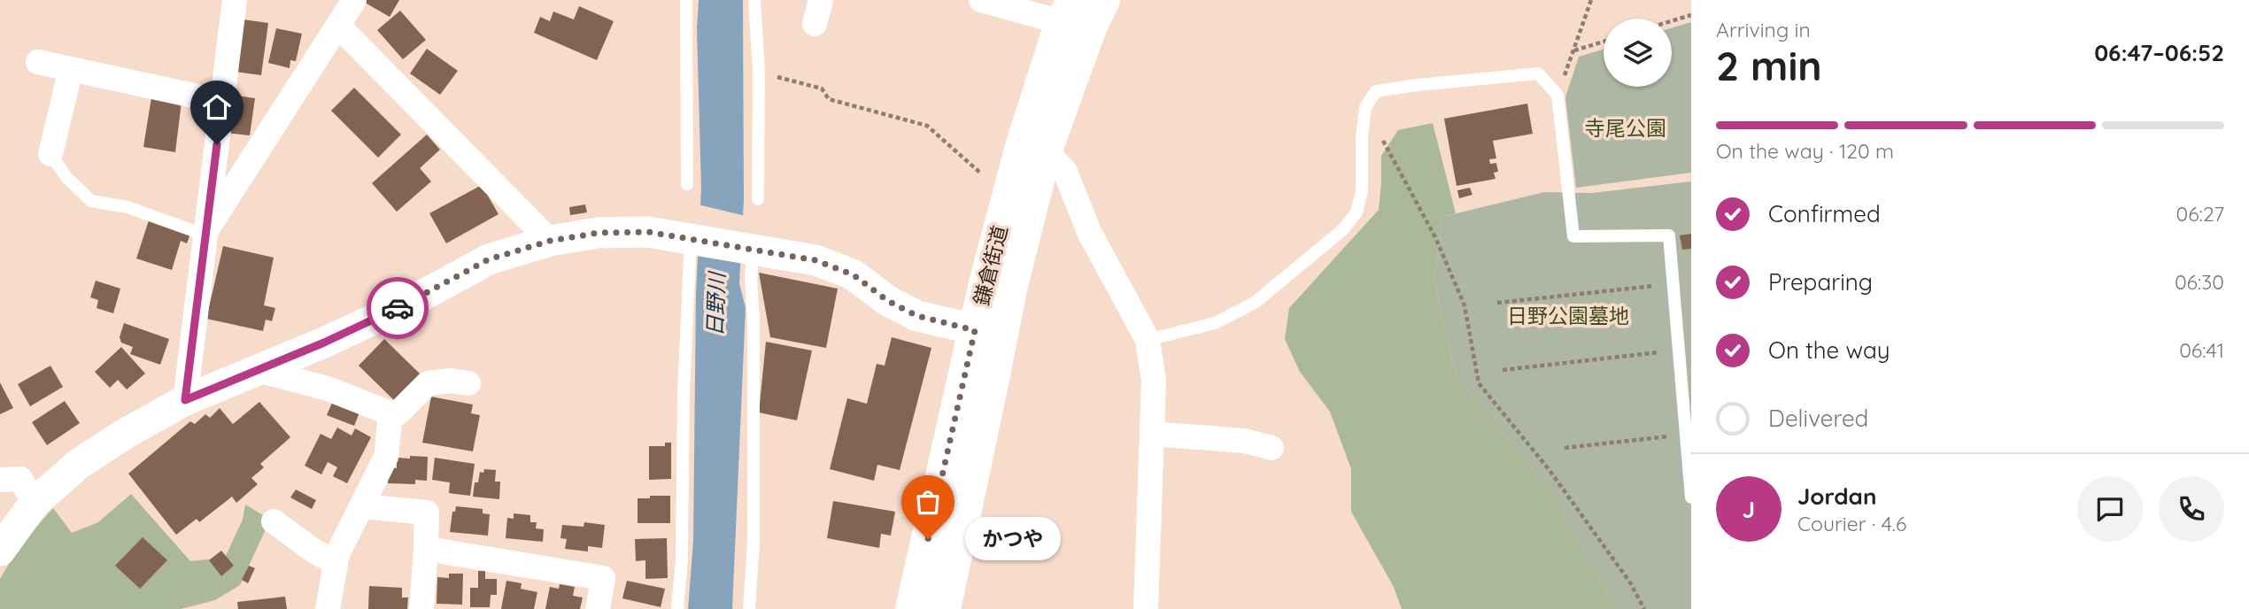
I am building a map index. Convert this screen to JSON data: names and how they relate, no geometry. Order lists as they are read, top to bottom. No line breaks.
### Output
{"streets":{"main road":["鎌倉街道"]},"water":["日野川"],"parks":["寺尾公園","日野公園墓地"],"places":["かつや"],"page":{"heading":["2 min","Arriving in","06:47–06:52"],"panel":["Jordan","Courier · 4.6"],"bar":"On the way · 120 m","list":[["Confirmed","06:27"],["Preparing","06:30"],["On the way","06:41"],"Delivered"],"round":"J","bubble":"かつや"}}
